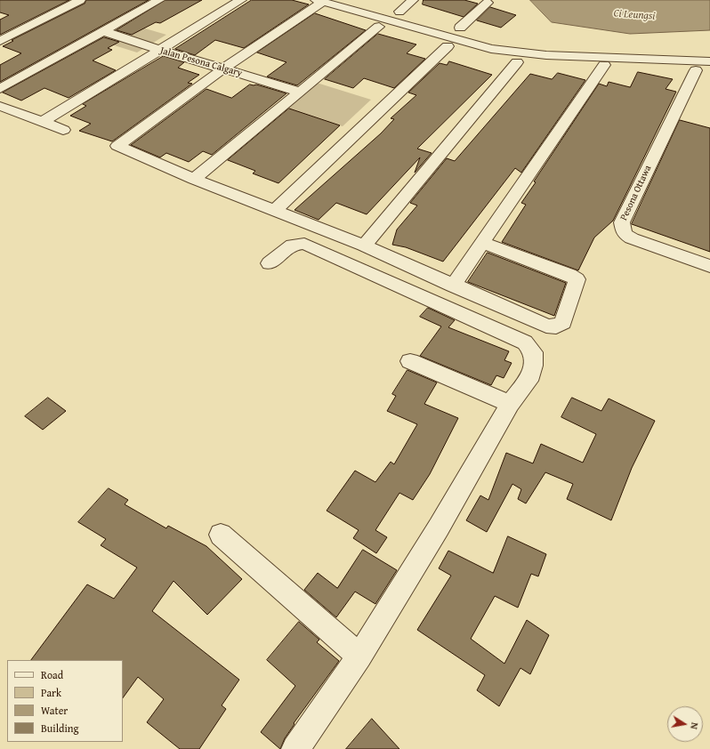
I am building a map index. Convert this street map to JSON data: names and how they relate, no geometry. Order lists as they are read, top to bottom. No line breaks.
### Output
{"streets":{"street":["Jalan Pesona Calgary","Pesona Ottawa"]},"water":["Ci Leungsi"],"legend":["Road","Park","Water","Building"],"north":"right"}
